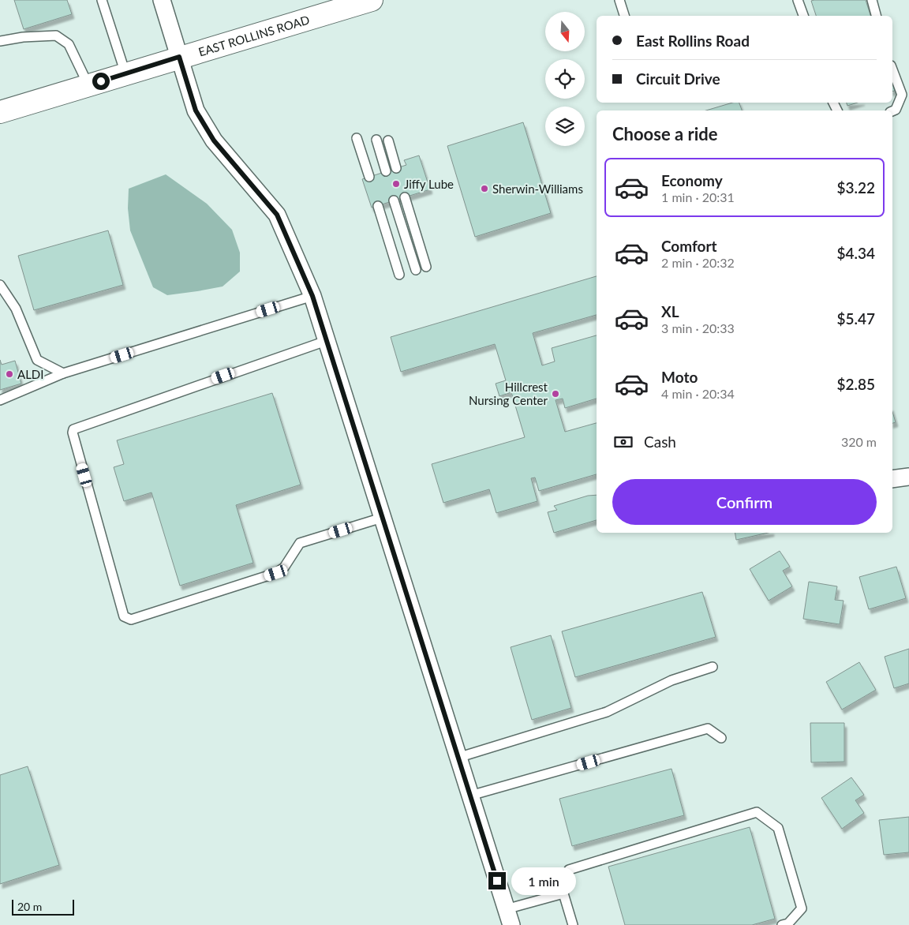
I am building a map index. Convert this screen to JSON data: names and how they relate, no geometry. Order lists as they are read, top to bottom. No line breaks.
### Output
{"streets":{"main road":["EAST ROLLINS ROAD"]},"places":["Jiffy Lube","Sherwin-Williams","ALDI","Hillcrest Nursing Center"],"scale_bar":"20 m","north":"bottom","page":{"banner":["East Rollins Road","Circuit Drive"],"heading":"Choose a ride","list":[{"name":"Economy","note":"1 min · 20:31","value":"$3.22"},{"name":"Comfort","note":"2 min · 20:32","value":"$4.34"},{"name":"XL","note":"3 min · 20:33","value":"$5.47"},{"name":"Moto","note":"4 min · 20:34","value":"$2.85"}],"pay":["Cash","320 m"],"buttons":"Confirm","bubble":"1 min","scale":"20 m"}}
